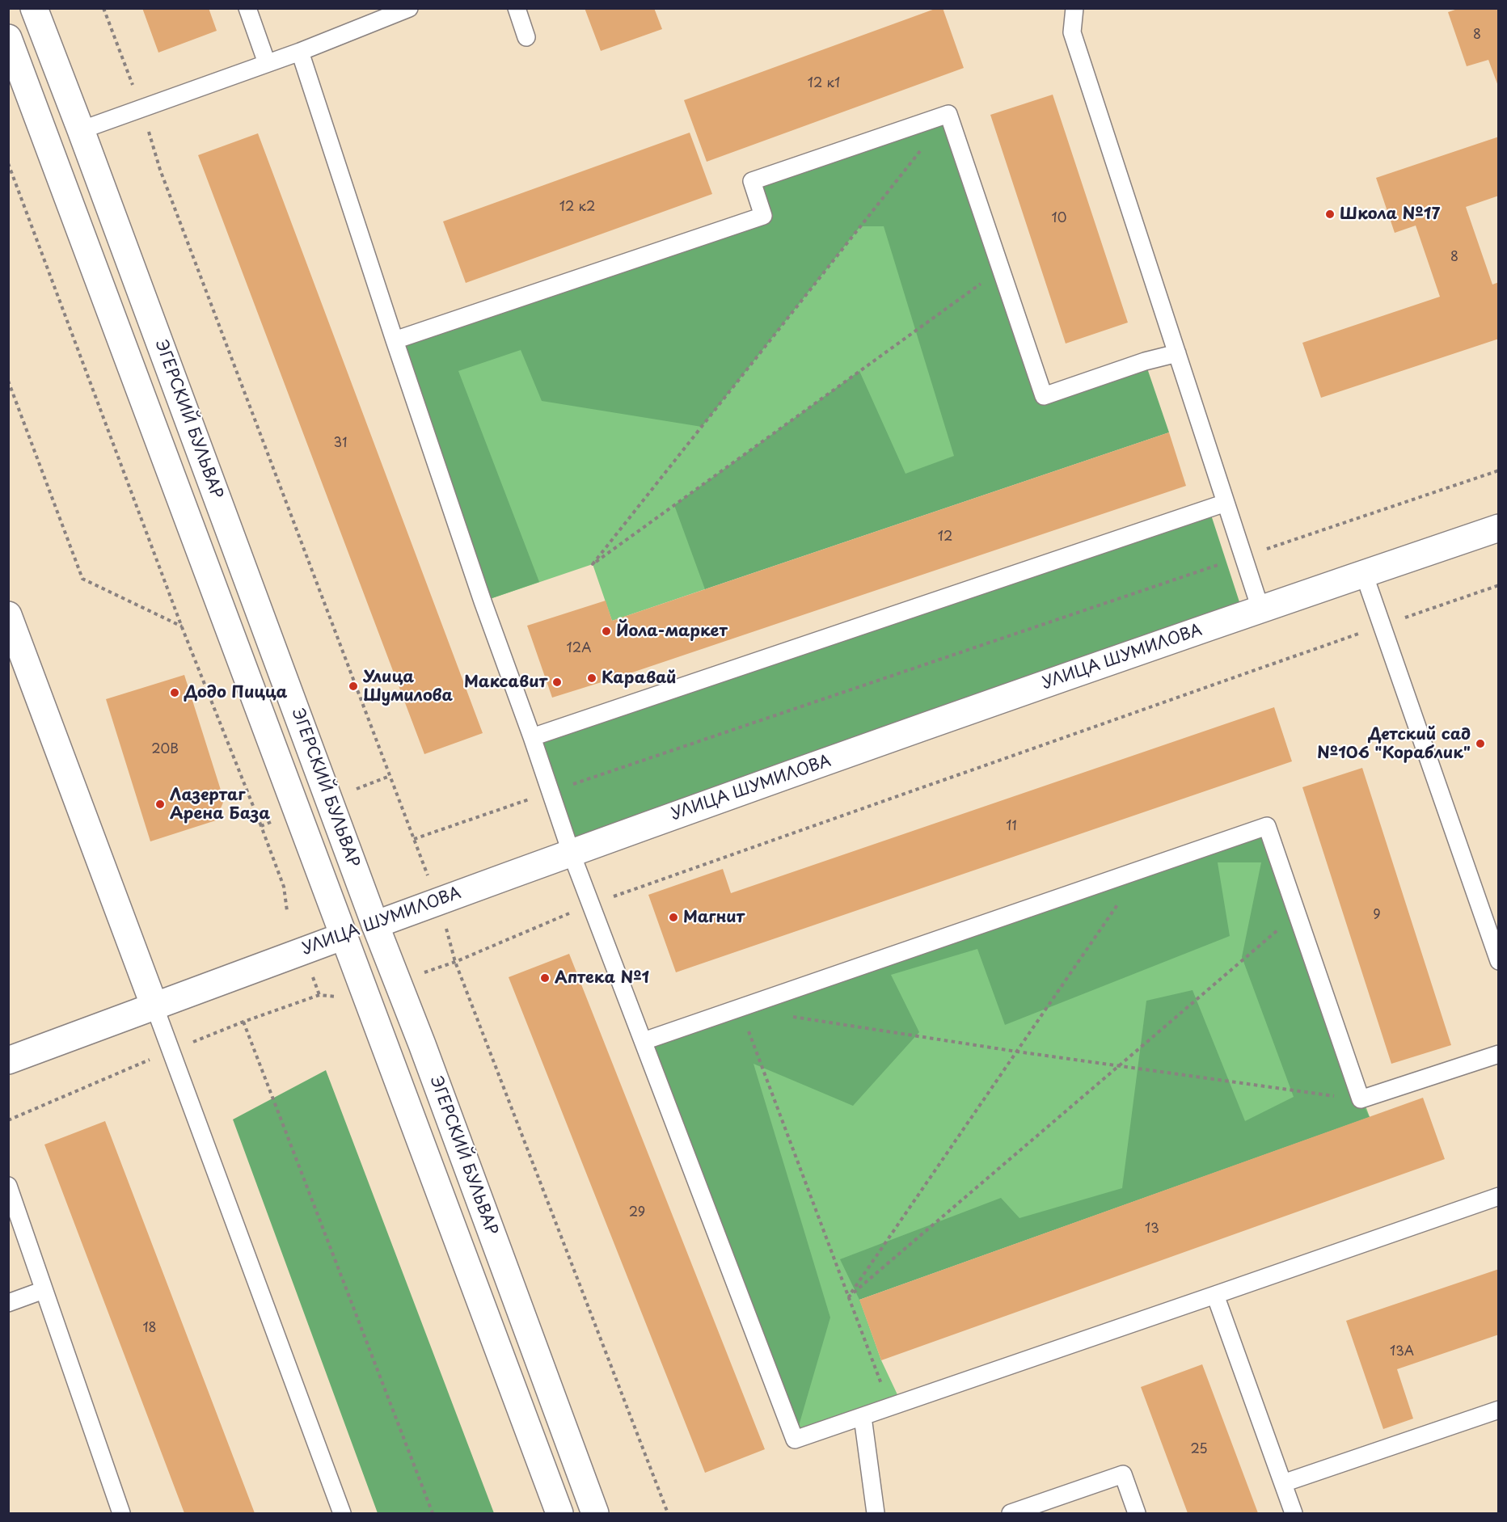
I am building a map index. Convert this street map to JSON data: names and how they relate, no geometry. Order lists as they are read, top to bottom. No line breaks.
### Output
{"streets":{"main road":["ЭГЕРСКИЙ БУЛЬВАР","УЛИЦА ШУМИЛОВА"]},"crossings":[["ЭГЕРСКИЙ БУЛЬВАР","УЛИЦА ШУМИЛОВА"]],"places":["Школа №17","Йола-маркет","Каравай","Максавит","Улица Шумилова","Додо Пицца","Детский сад №106 \"Кораблик\"","Лазертаг Арена База","Магнит","Аптека №1"],"house_numbers":["8","12 к1","12 к2","10","8","31","12","12А","20В","11","9","29","13","18","13А","25"]}
